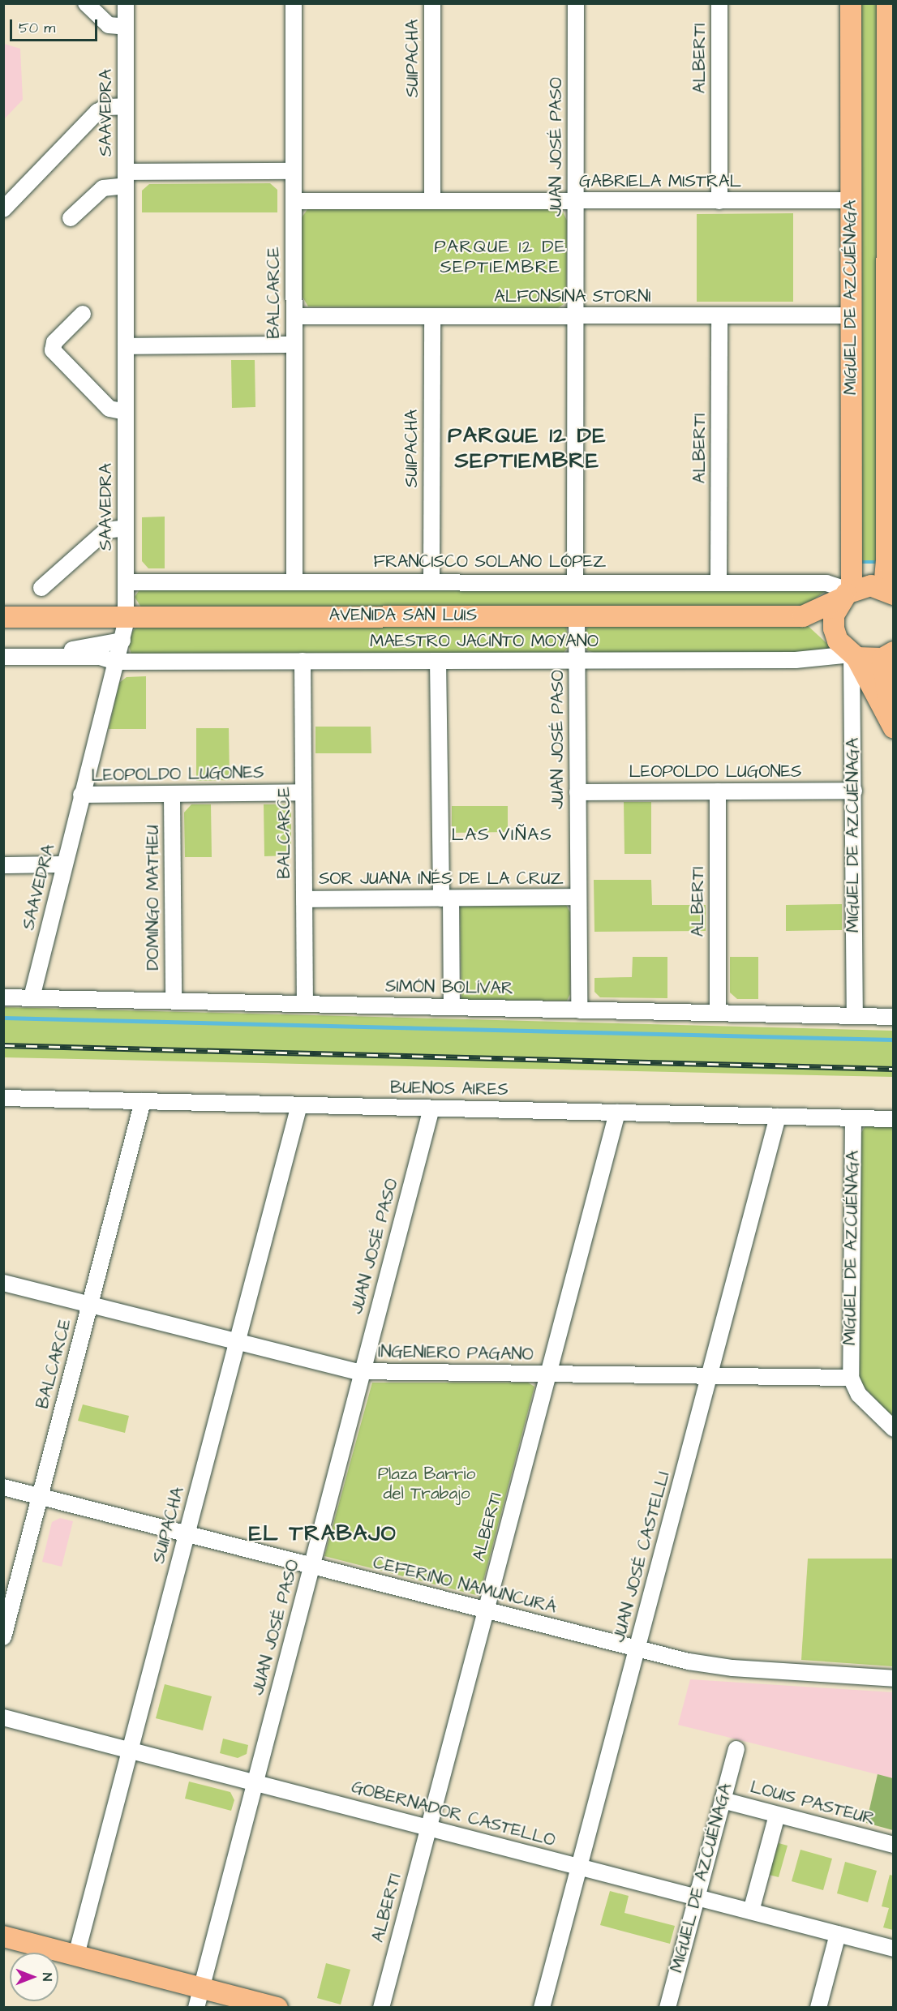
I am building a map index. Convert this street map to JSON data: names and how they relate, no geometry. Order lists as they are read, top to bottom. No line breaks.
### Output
{"streets":{"main road":["MIGUEL DE AZCUÉNAGA","AVENIDA SAN LUIS"],"street":["SUIPACHA","ALBERTI","SAAVEDRA","JUAN JOSÉ PASO","GABRIELA MISTRAL","BALCARCE","ALFONSINA STORNI","FRANCISCO SOLANO LÓPEZ","MAESTRO JACINTO MOYANO","LEOPOLDO LUGONES","SOR JUANA INÉS DE LA CRUZ","DOMINGO MATHEU","SIMÓN BOLÍVAR","BUENOS AIRES","INGENIERO PAGANO","JUAN JOSÉ CASTELLI","CEFERINO NAMUNCURÁ","LOUIS PASTEUR","GOBERNADOR CASTELLO"]},"crossings":[["SUIPACHA","GABRIELA MISTRAL"],["SUIPACHA","ALFONSINA STORNI"],["SUIPACHA","FRANCISCO SOLANO LÓPEZ"],["SUIPACHA","BUENOS AIRES"],["SUIPACHA","INGENIERO PAGANO"],["SUIPACHA","CEFERINO NAMUNCURÁ"],["SUIPACHA","GOBERNADOR CASTELLO"],["ALBERTI","GABRIELA MISTRAL"],["ALBERTI","ALFONSINA STORNI"],["ALBERTI","FRANCISCO SOLANO LÓPEZ"],["ALBERTI","LEOPOLDO LUGONES"],["ALBERTI","SIMÓN BOLÍVAR"],["ALBERTI","BUENOS AIRES"],["ALBERTI","INGENIERO PAGANO"],["ALBERTI","CEFERINO NAMUNCURÁ"],["ALBERTI","GOBERNADOR CASTELLO"],["SAAVEDRA","FRANCISCO SOLANO LÓPEZ"],["SAAVEDRA","AVENIDA SAN LUIS"],["SAAVEDRA","MAESTRO JACINTO MOYANO"],["SAAVEDRA","LEOPOLDO LUGONES"],["SAAVEDRA","SIMÓN BOLÍVAR"],["JUAN JOSÉ PASO","GABRIELA MISTRAL"],["JUAN JOSÉ PASO","ALFONSINA STORNI"],["JUAN JOSÉ PASO","FRANCISCO SOLANO LÓPEZ"],["JUAN JOSÉ PASO","AVENIDA SAN LUIS"],["JUAN JOSÉ PASO","MAESTRO JACINTO MOYANO"],["JUAN JOSÉ PASO","LEOPOLDO LUGONES"],["JUAN JOSÉ PASO","SOR JUANA INÉS DE LA CRUZ"],["JUAN JOSÉ PASO","SIMÓN BOLÍVAR"],["JUAN JOSÉ PASO","BUENOS AIRES"],["JUAN JOSÉ PASO","INGENIERO PAGANO"],["JUAN JOSÉ PASO","CEFERINO NAMUNCURÁ"],["JUAN JOSÉ PASO","GOBERNADOR CASTELLO"],["GABRIELA MISTRAL","BALCARCE"],["GABRIELA MISTRAL","MIGUEL DE AZCUÉNAGA"],["BALCARCE","ALFONSINA STORNI"],["BALCARCE","FRANCISCO SOLANO LÓPEZ"],["BALCARCE","MAESTRO JACINTO MOYANO"],["BALCARCE","LEOPOLDO LUGONES"],["BALCARCE","SOR JUANA INÉS DE LA CRUZ"],["BALCARCE","SIMÓN BOLÍVAR"],["BALCARCE","BUENOS AIRES"],["BALCARCE","INGENIERO PAGANO"],["BALCARCE","CEFERINO NAMUNCURÁ"],["ALFONSINA STORNI","MIGUEL DE AZCUÉNAGA"],["MIGUEL DE AZCUÉNAGA","FRANCISCO SOLANO LÓPEZ"],["MIGUEL DE AZCUÉNAGA","AVENIDA SAN LUIS"],["MIGUEL DE AZCUÉNAGA","MAESTRO JACINTO MOYANO"],["MIGUEL DE AZCUÉNAGA","LEOPOLDO LUGONES"],["MIGUEL DE AZCUÉNAGA","SIMÓN BOLÍVAR"],["MIGUEL DE AZCUÉNAGA","BUENOS AIRES"],["MIGUEL DE AZCUÉNAGA","INGENIERO PAGANO"],["MIGUEL DE AZCUÉNAGA","LOUIS PASTEUR"],["MIGUEL DE AZCUÉNAGA","GOBERNADOR CASTELLO"],["FRANCISCO SOLANO LÓPEZ","AVENIDA SAN LUIS"],["LEOPOLDO LUGONES","DOMINGO MATHEU"],["DOMINGO MATHEU","SIMÓN BOLÍVAR"],["BUENOS AIRES","JUAN JOSÉ CASTELLI"],["INGENIERO PAGANO","JUAN JOSÉ CASTELLI"],["JUAN JOSÉ CASTELLI","CEFERINO NAMUNCURÁ"],["JUAN JOSÉ CASTELLI","GOBERNADOR CASTELLO"]],"districts":["PARQUE 12 DE SEPTIEMBRE","PARQUE 12 DE SEPTIEMBRE","LAS VIÑAS","EL TRABAJO"],"parks":["Plaza Barrio del Trabajo"],"scale_bar":"50 m","north":"right"}
